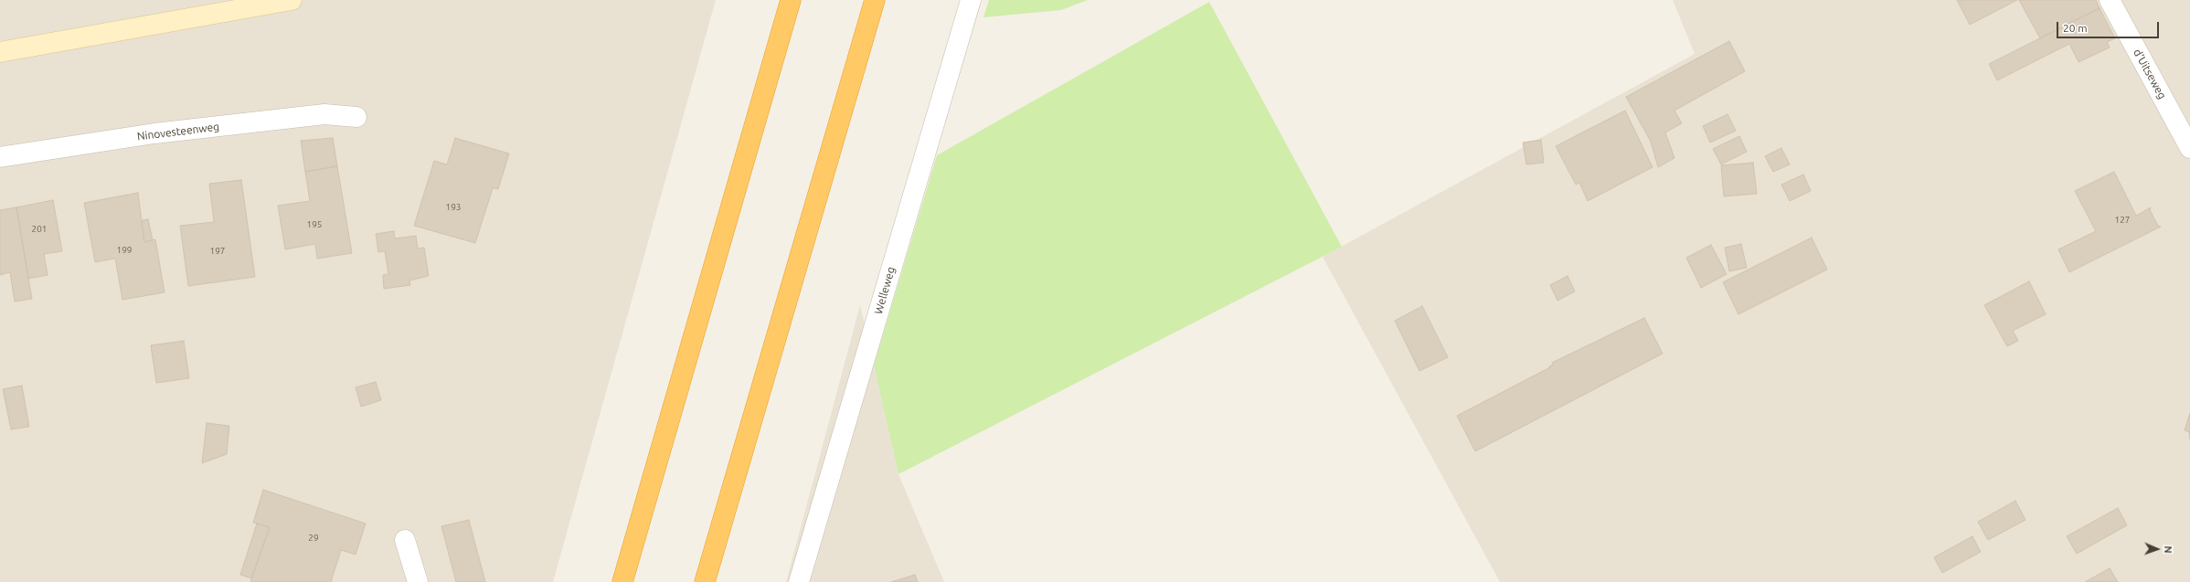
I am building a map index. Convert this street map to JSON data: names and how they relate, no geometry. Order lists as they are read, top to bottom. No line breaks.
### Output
{"streets":{"street":["d'Uitseweg","Ninovesteenweg","Welleweg"]},"house_numbers":["193","127","195","201","199","197","29"],"scale_bar":"20 m","north":"right"}
